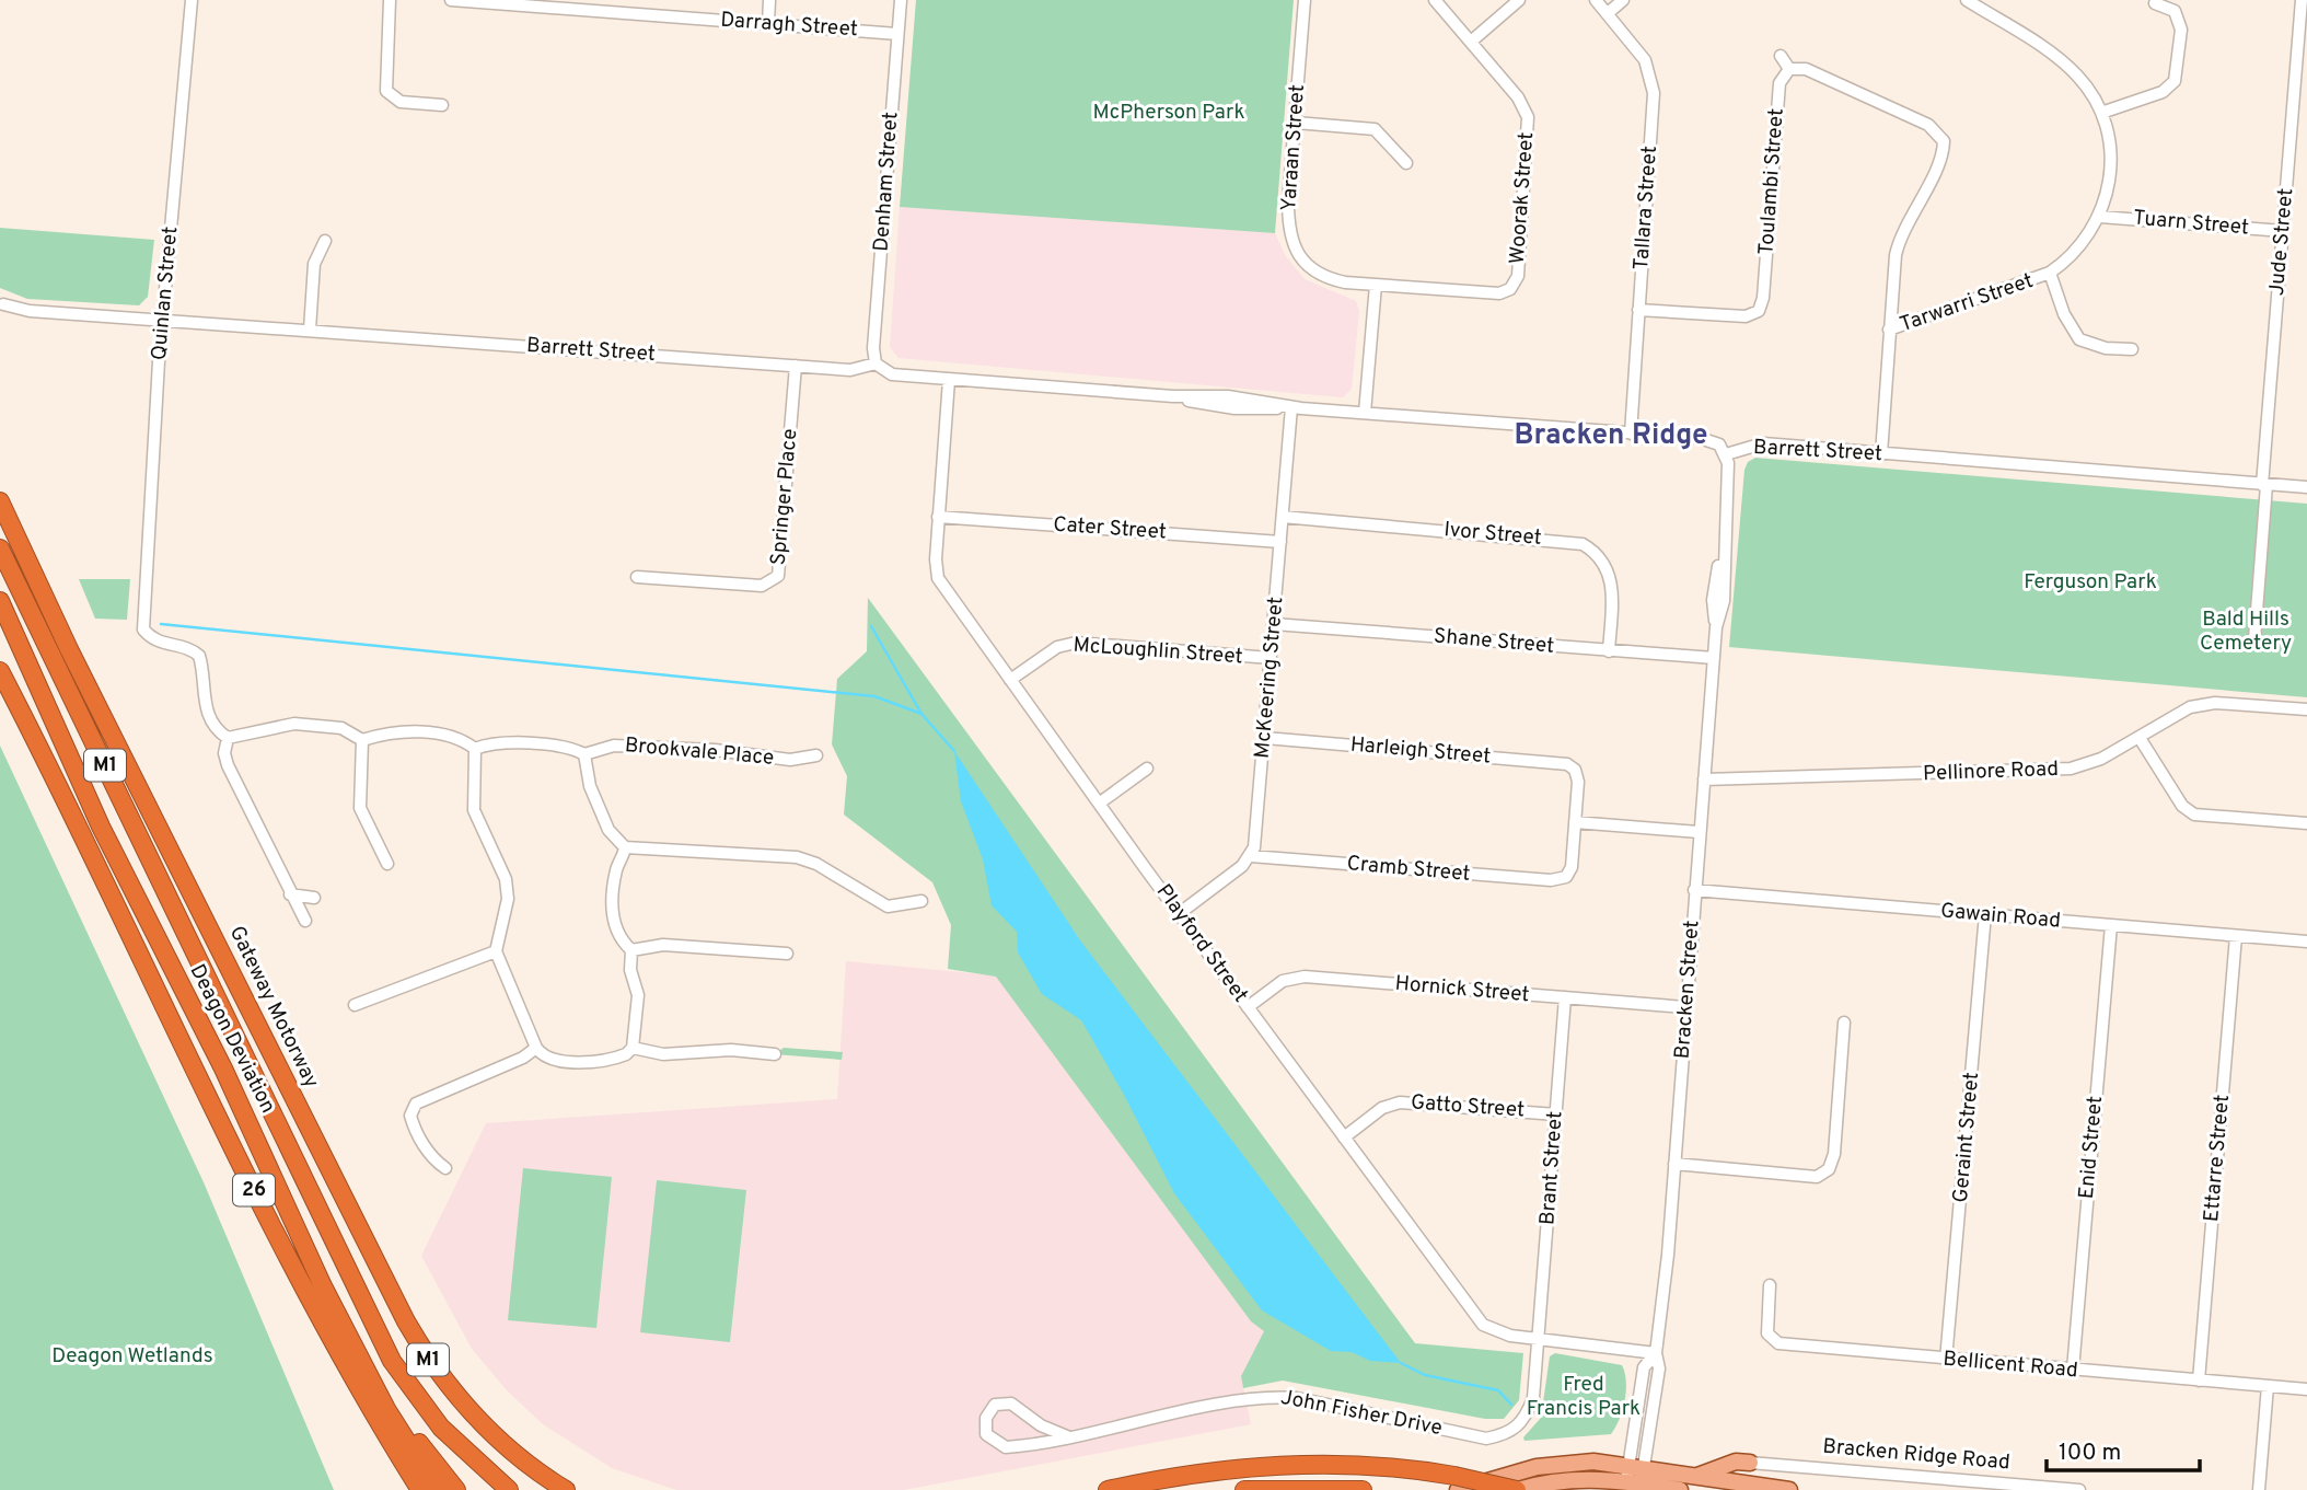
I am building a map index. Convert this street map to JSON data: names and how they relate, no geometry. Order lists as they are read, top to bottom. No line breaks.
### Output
{"streets":{"highway":["M1","Gateway Motorway","Deagon Deviation","26"],"street":["Darragh Street","Yaraan Street","Denham Street","Toulambi Street","Woorak Street","Tallara Street","Tuarn Street","Jude Street","Quinlan Street","Tarwarri Street","Barrett Street","Springer Place","Cater Street","Ivor Street","Shane Street","McLoughlin Street","McKeering Street","Harleigh Street","Brookvale Place","Pellinore Road","Cramb Street","Gawain Road","Playford Street","Hornick Street","Bracken Street","Gatto Street","Geraint Street","Enid Street","Ettarre Street","Brant Street","Bellicent Road","John Fisher Drive","Bracken Ridge Road"]},"crossings":[["Darragh Street","Denham Street"],["Yaraan Street","Woorak Street"],["Denham Street","Barrett Street"],["Toulambi Street","Tallara Street"],["Tallara Street","Barrett Street"],["Tuarn Street","Jude Street"],["Tuarn Street","Tarwarri Street"],["Jude Street","Barrett Street"],["Quinlan Street","Barrett Street"],["Barrett Street","Springer Place"],["Barrett Street","McKeering Street"],["Barrett Street","Playford Street"],["Barrett Street","Bracken Street"],["Cater Street","McKeering Street"],["Cater Street","Playford Street"],["Ivor Street","Shane Street"],["Ivor Street","McKeering Street"],["Shane Street","McKeering Street"],["Shane Street","Bracken Street"],["McLoughlin Street","McKeering Street"],["McLoughlin Street","Playford Street"],["McKeering Street","Harleigh Street"],["McKeering Street","Cramb Street"],["Harleigh Street","Cramb Street"],["Pellinore Road","Bracken Street"],["Gawain Road","Bracken Street"],["Gawain Road","Geraint Street"],["Gawain Road","Enid Street"],["Gawain Road","Ettarre Street"],["Playford Street","Hornick Street"],["Playford Street","Bracken Street"],["Playford Street","Gatto Street"],["Playford Street","Brant Street"],["Playford Street","John Fisher Drive"],["Hornick Street","Bracken Street"],["Hornick Street","Brant Street"],["Gatto Street","Brant Street"],["Geraint Street","Bellicent Road"],["Enid Street","Bellicent Road"],["Ettarre Street","Bellicent Road"],["Brant Street","John Fisher Drive"]],"districts":["Bracken Ridge"],"parks":["McPherson Park","Ferguson Park","Bald Hills Cemetery","Deagon Wetlands","Fred Francis Park"],"scale_bar":"100 m"}
